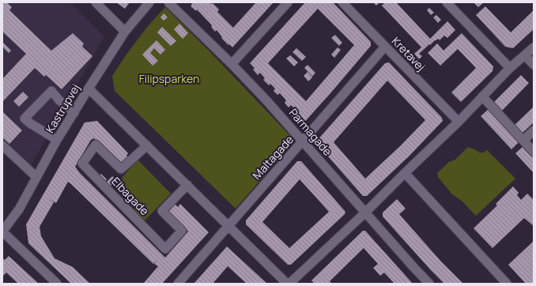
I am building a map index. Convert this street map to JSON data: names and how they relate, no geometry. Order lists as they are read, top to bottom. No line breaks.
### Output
{"streets":{"street":["Kretavej","Kastrupvej","Parmagade","Maltagade","Elbagade"]},"crossings":[["Kretavej","Maltagade"],["Parmagade","Maltagade"]],"parks":["Filipsparken"]}
